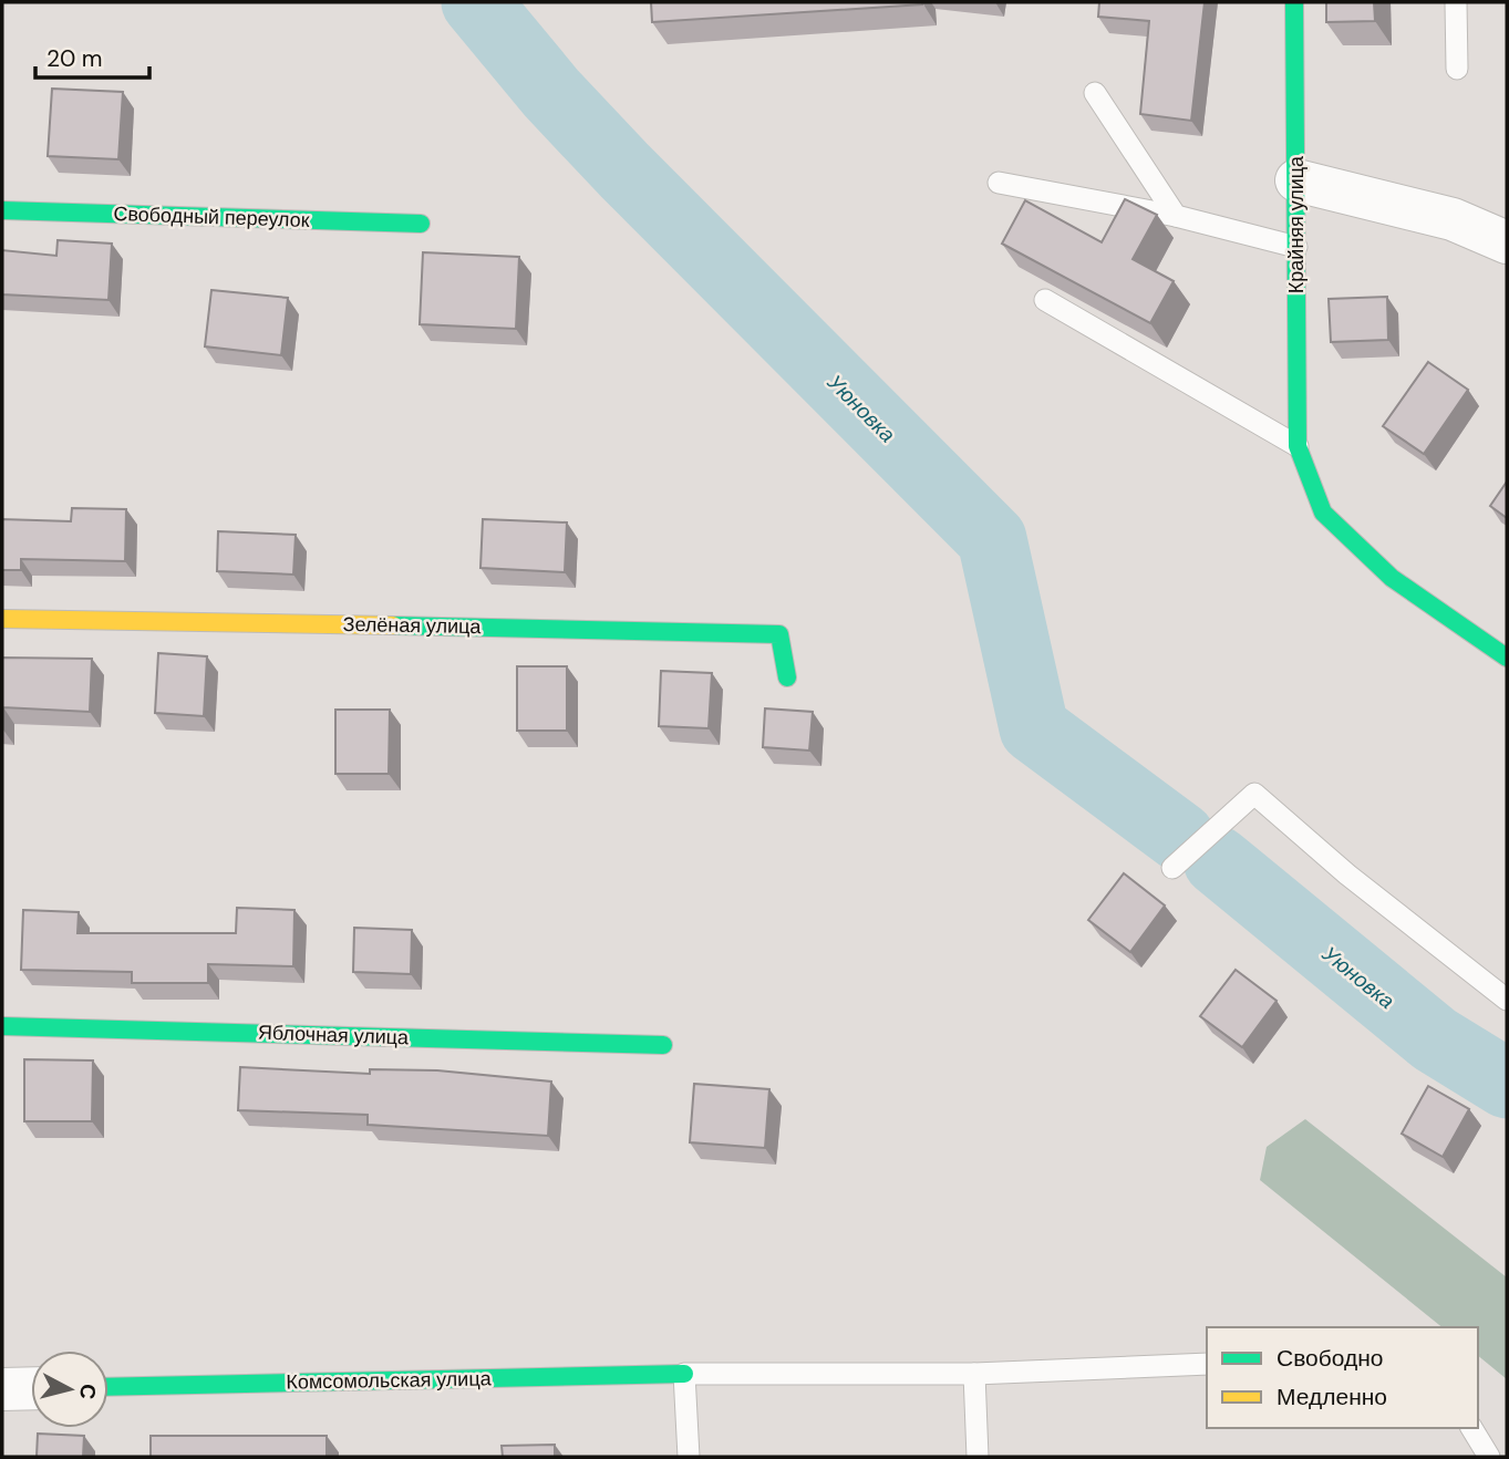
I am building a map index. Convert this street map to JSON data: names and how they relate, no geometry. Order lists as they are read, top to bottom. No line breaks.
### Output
{"streets":{"street":["Свободный переулок","Крайняя улица","Зелёная улица","Яблочная улица","Комсомольская улица"]},"water":["Уюновка"],"legend":["Свободно","Медленно"],"scale_bar":"20 m","north":"right"}
